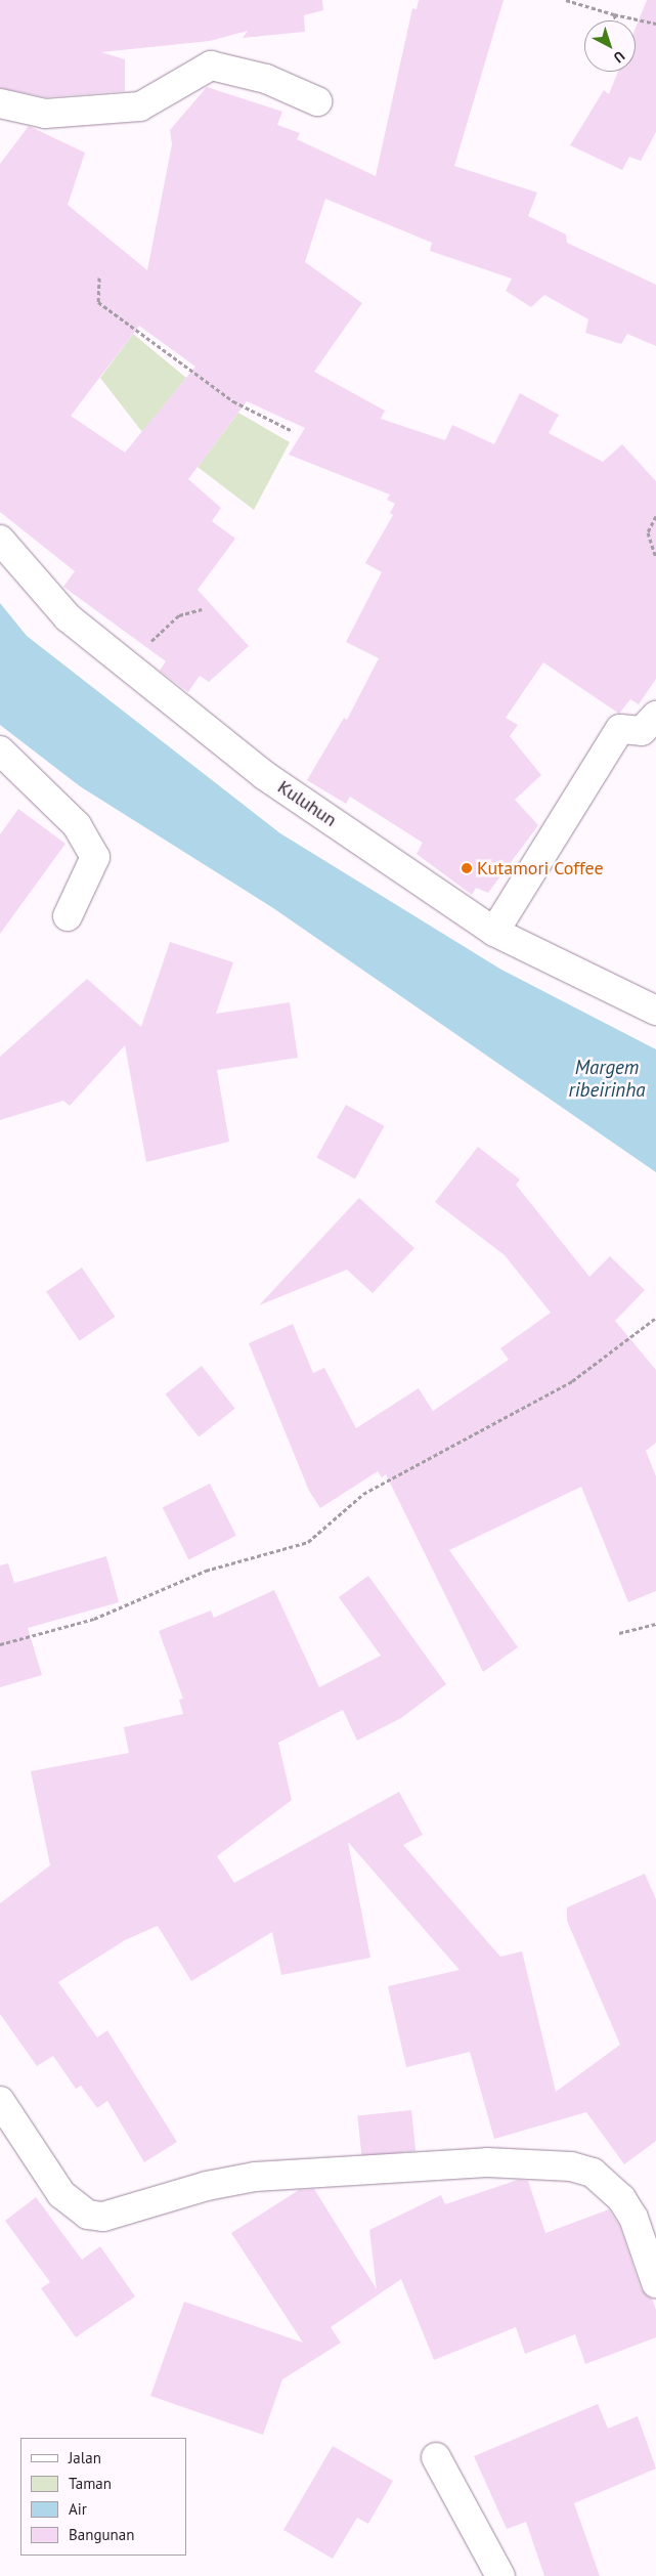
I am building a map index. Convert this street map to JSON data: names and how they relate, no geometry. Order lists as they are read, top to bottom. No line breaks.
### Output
{"streets":{"street":["Kuluhun"]},"water":["Margem ribeirinha"],"places":["Kutamori Coffee"],"legend":["Jalan","Taman","Air","Bangunan"],"north":"bottom right"}
